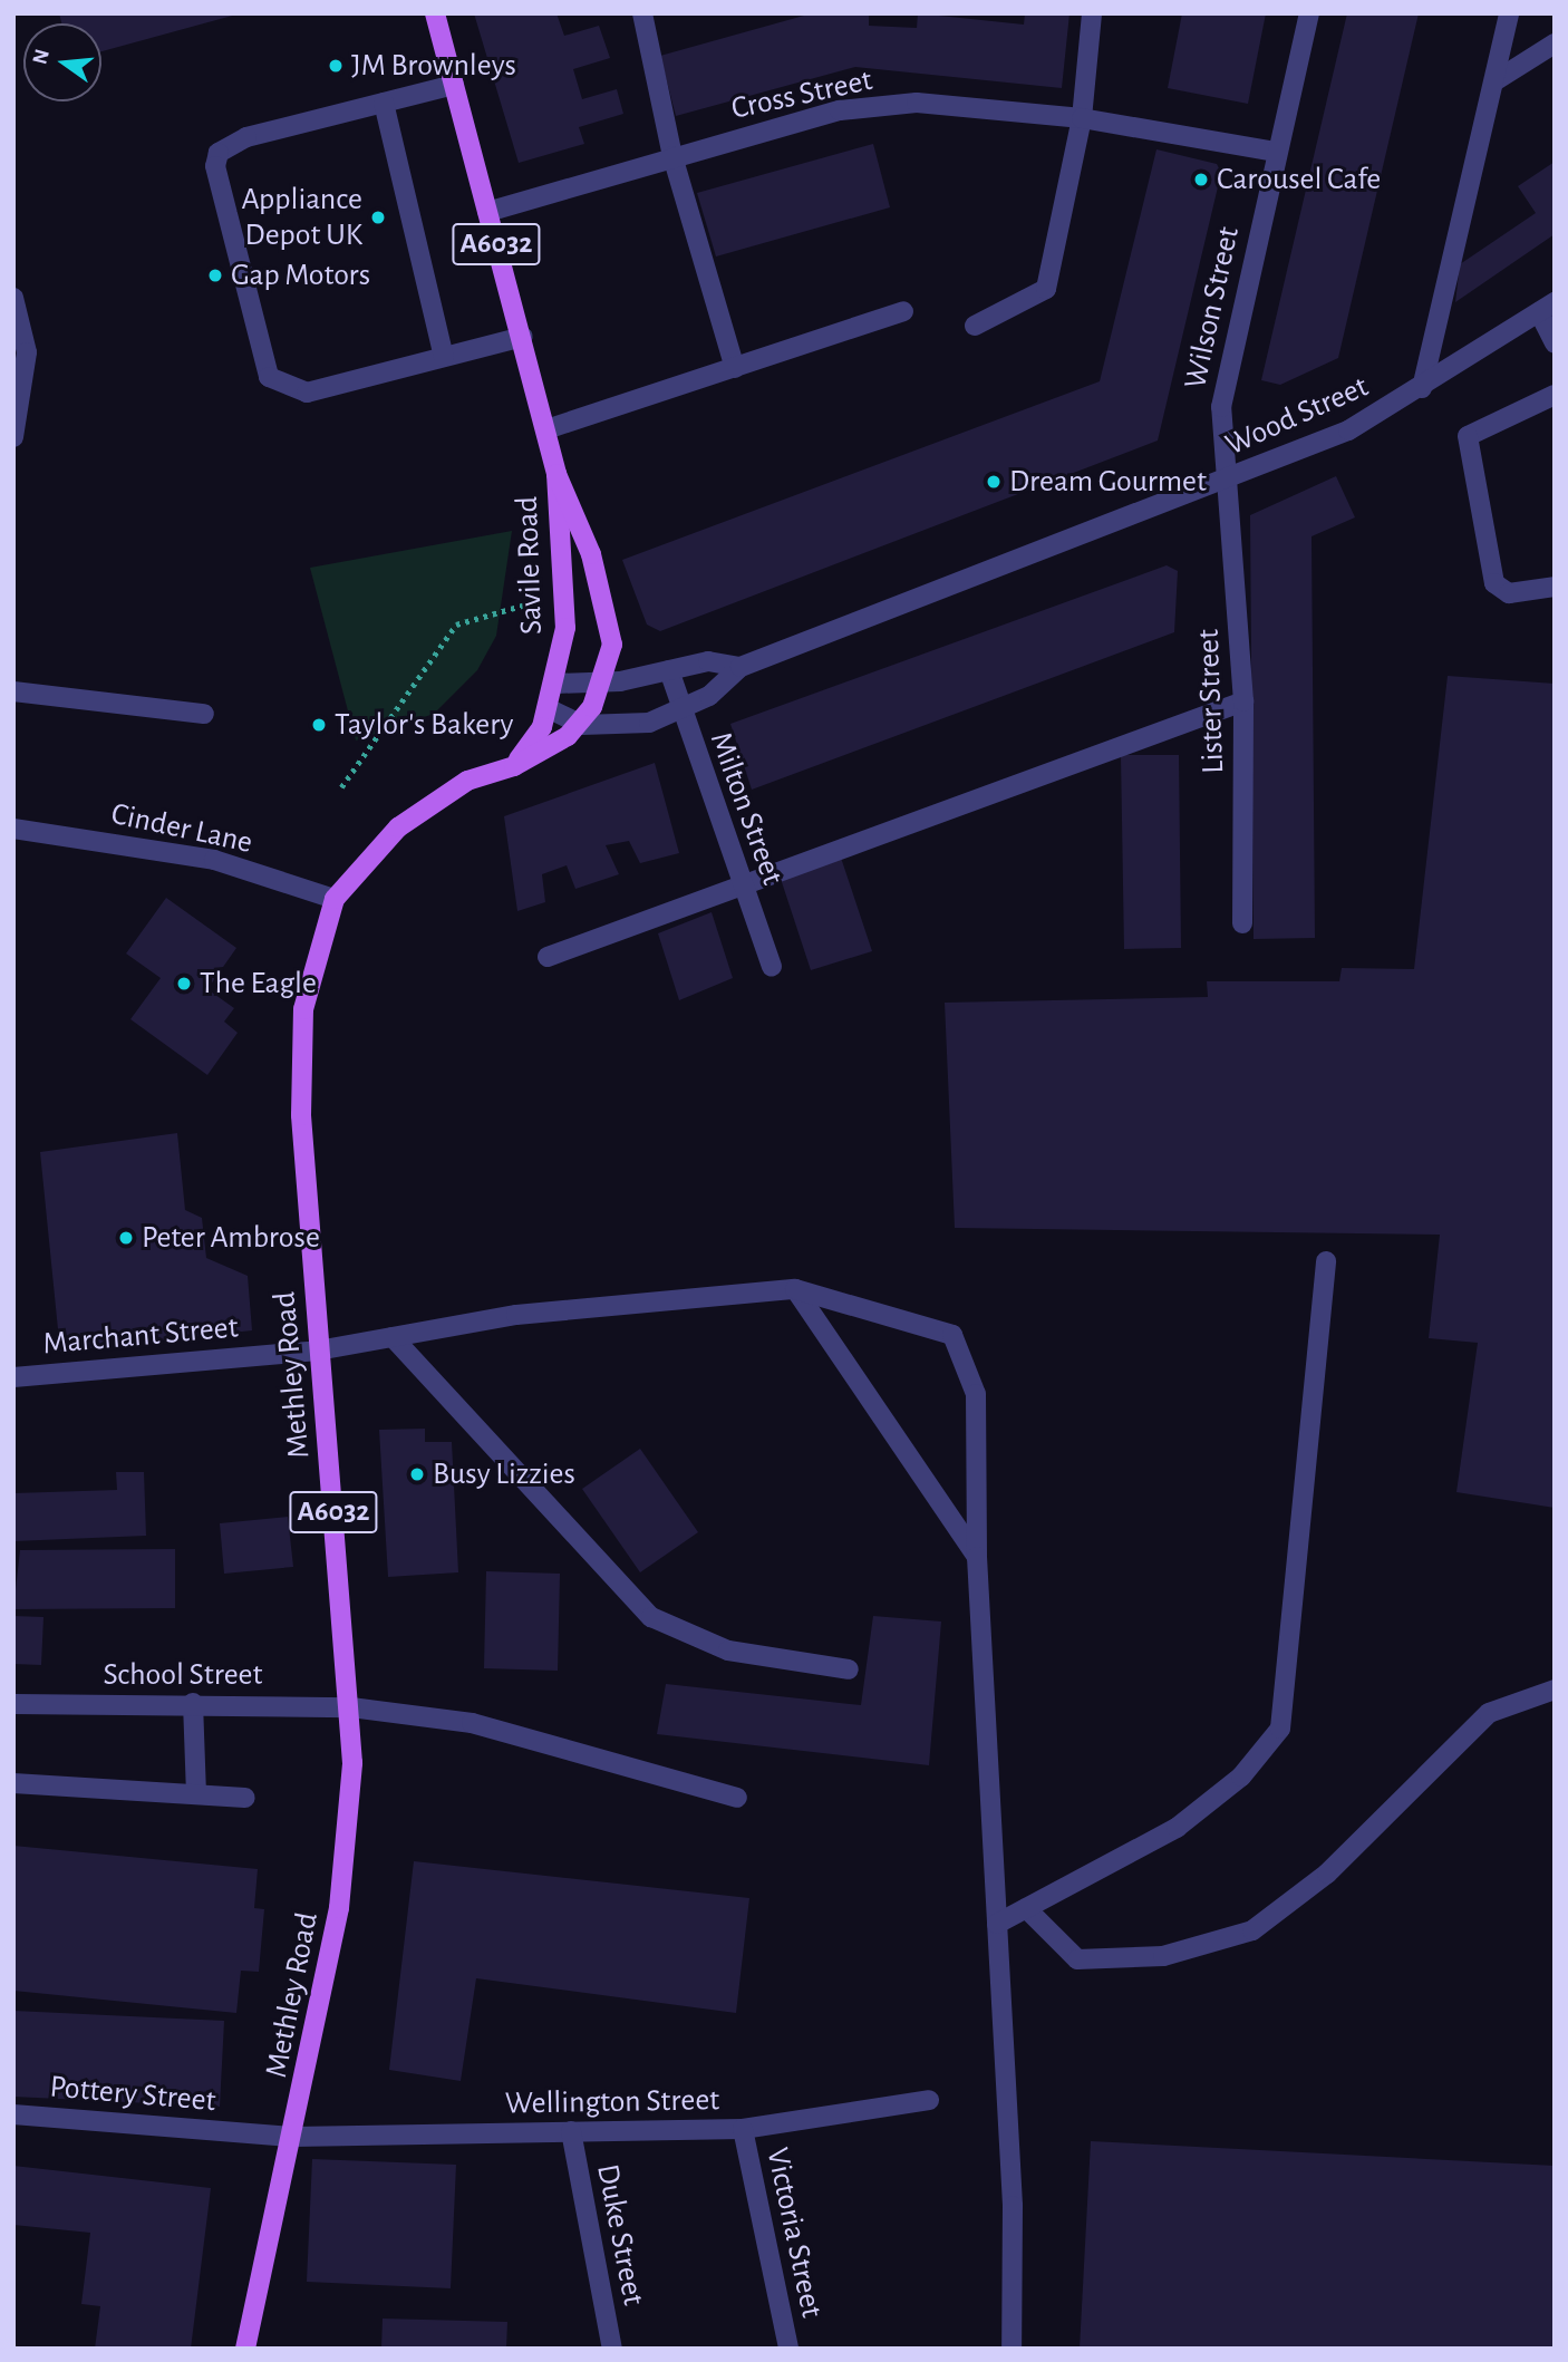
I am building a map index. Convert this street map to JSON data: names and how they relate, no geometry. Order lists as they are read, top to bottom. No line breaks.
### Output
{"streets":{"main road":["A6032","Savile Road","Methley Road"],"street":["Cross Street","Wilson Street","Wood Street","Lister Street","Milton Street","Cinder Lane","Marchant Street","School Street","Pottery Street","Wellington Street","Victoria Street","Duke Street"]},"crossings":[["Cross Street","Wilson Street"],["Cross Street","Savile Road"],["A6032","Wood Street"],["A6032","Savile Road"],["A6032","Methley Road"],["Wilson Street","Wood Street"],["Wilson Street","Lister Street"],["Wood Street","Savile Road"],["Wood Street","Lister Street"],["Wood Street","Milton Street"],["Savile Road","Methley Road"],["Cinder Lane","Methley Road"],["Marchant Street","Methley Road"],["Methley Road","School Street"],["Methley Road","Pottery Street"],["Methley Road","Wellington Street"],["Pottery Street","Wellington Street"],["Wellington Street","Victoria Street"],["Wellington Street","Duke Street"]],"places":["JM Brownleys","Carousel Cafe","Appliance Depot UK","Gap Motors","Dream Gourmet","Taylor's Bakery","The Eagle","Peter Ambrose","Busy Lizzies"],"north":"left"}
